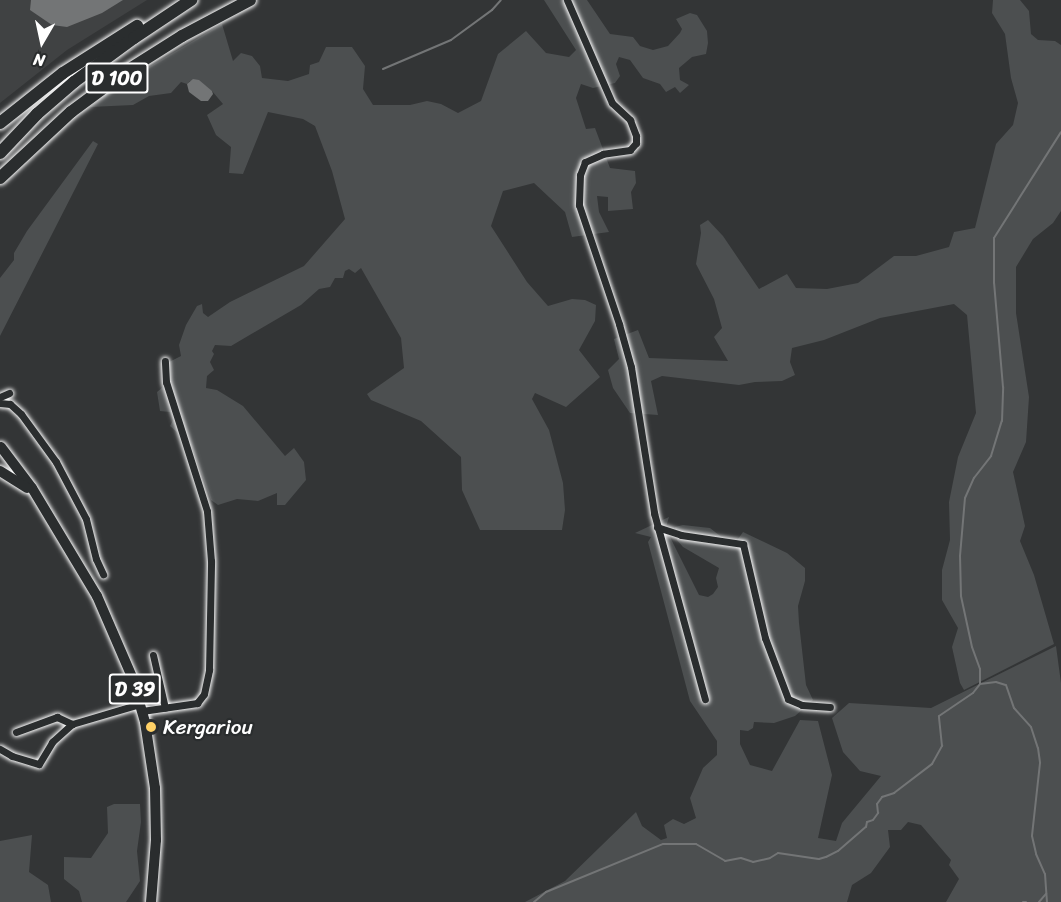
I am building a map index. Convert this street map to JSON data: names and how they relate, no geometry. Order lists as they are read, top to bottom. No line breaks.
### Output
{"streets":{"highway":["D 100"],"main road":["D 39"]},"places":["Kergariou"],"north":"bottom"}
